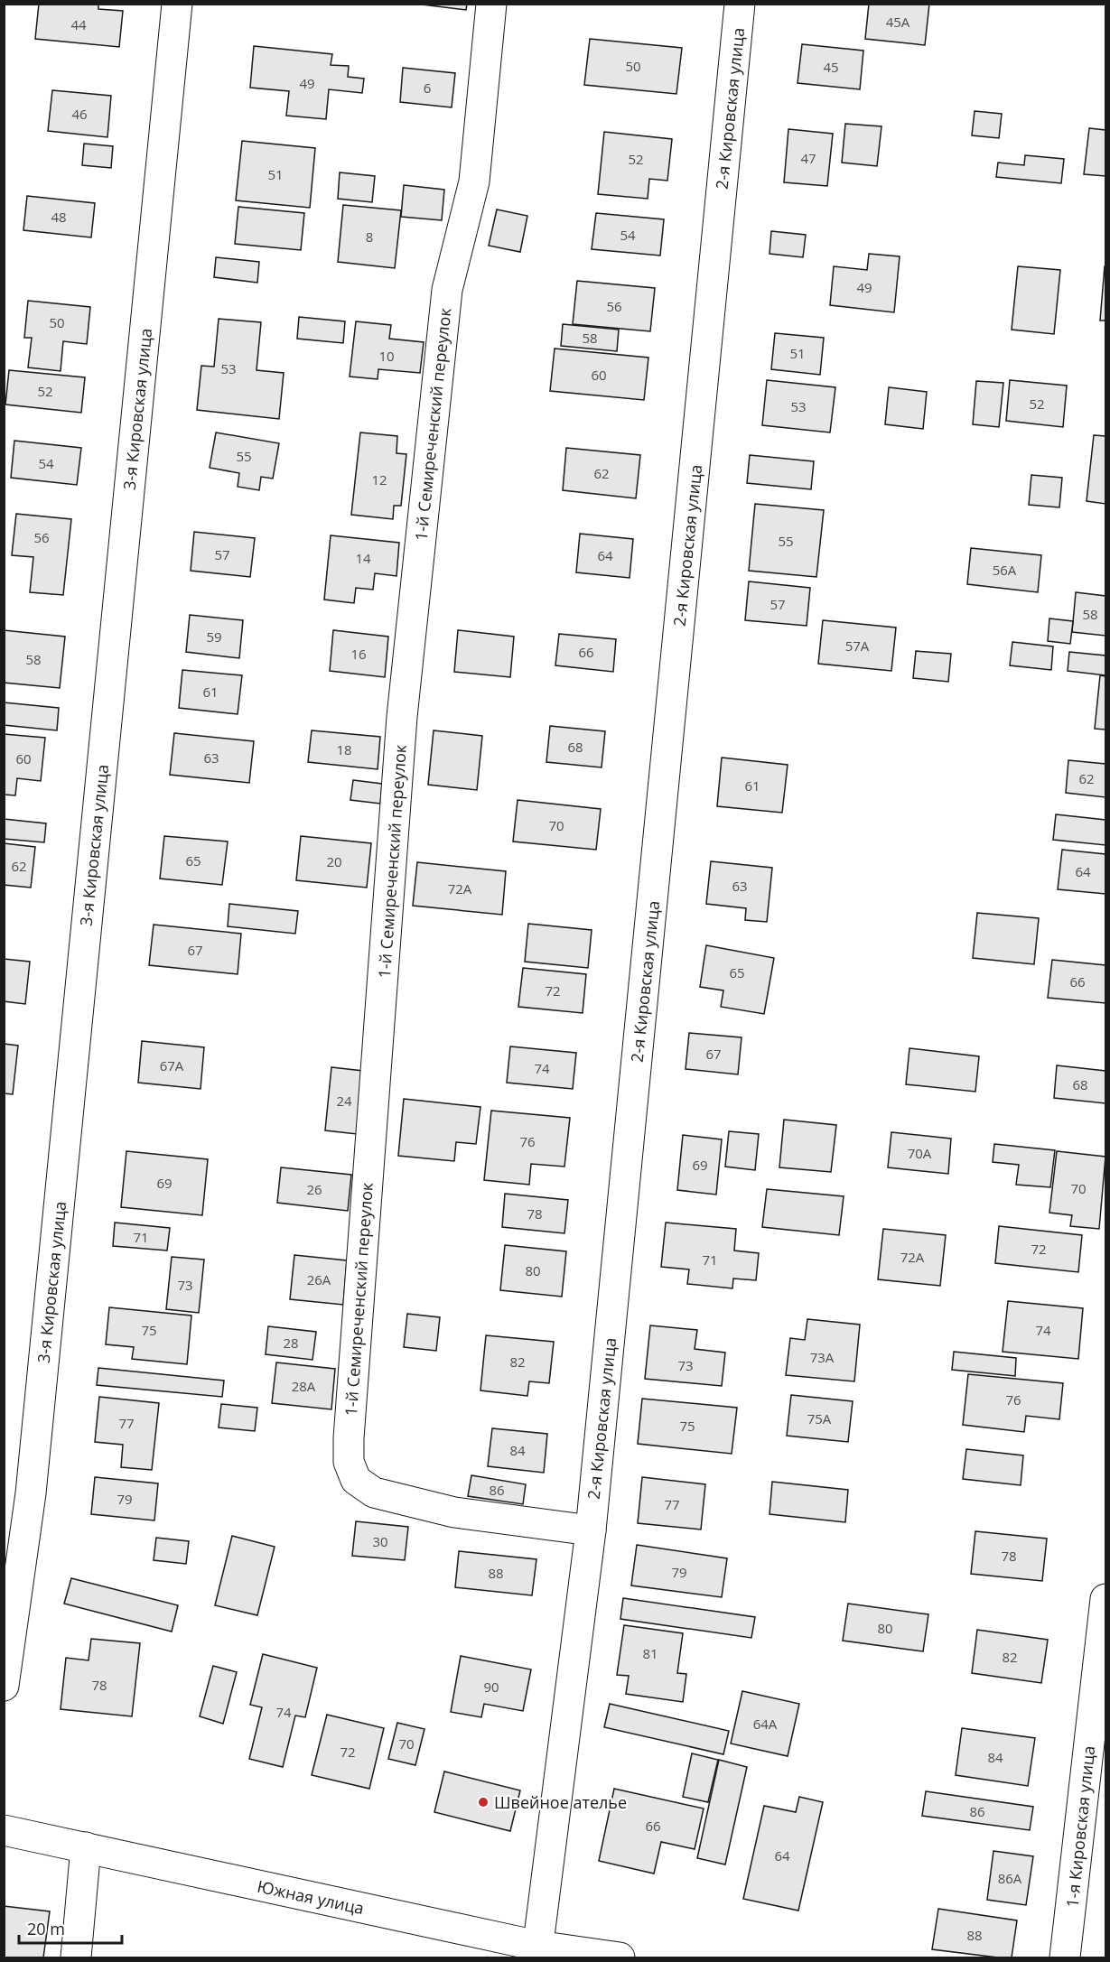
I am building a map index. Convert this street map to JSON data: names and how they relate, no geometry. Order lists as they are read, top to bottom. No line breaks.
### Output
{"streets":{"street":["2-я Кировская улица","3-я Кировская улица","1-й Семиреченский переулок","1-я Кировская улица","Южная улица"]},"crossings":[["2-я Кировская улица","1-й Семиреченский переулок"],["2-я Кировская улица","Южная улица"]],"places":["Швейное ателье"],"house_numbers":["45А","44","50","45","49","6","46","47","52","51","48","54","8","49","56","50","58","51","10","53","60","52","52","53","55","54","62","12","56","55","57","64","14","56А","57","58","59","57А","66","16","58","61","68","18","63","60","62","61","70","65","20","62","64","63","72А","67","65","66","72","67","67А","74","68","24","76","70А","69","69","70","26","78","71","72","72А","71","80","26А","73","75","74","28","73А","82","73","28А","76","75А","77","75","84","86","79","77","30","78","79","88","80","81","82","78","90","74","64А","70","72","84","86","66","64","86А","88"],"scale_bar":"20 m"}
